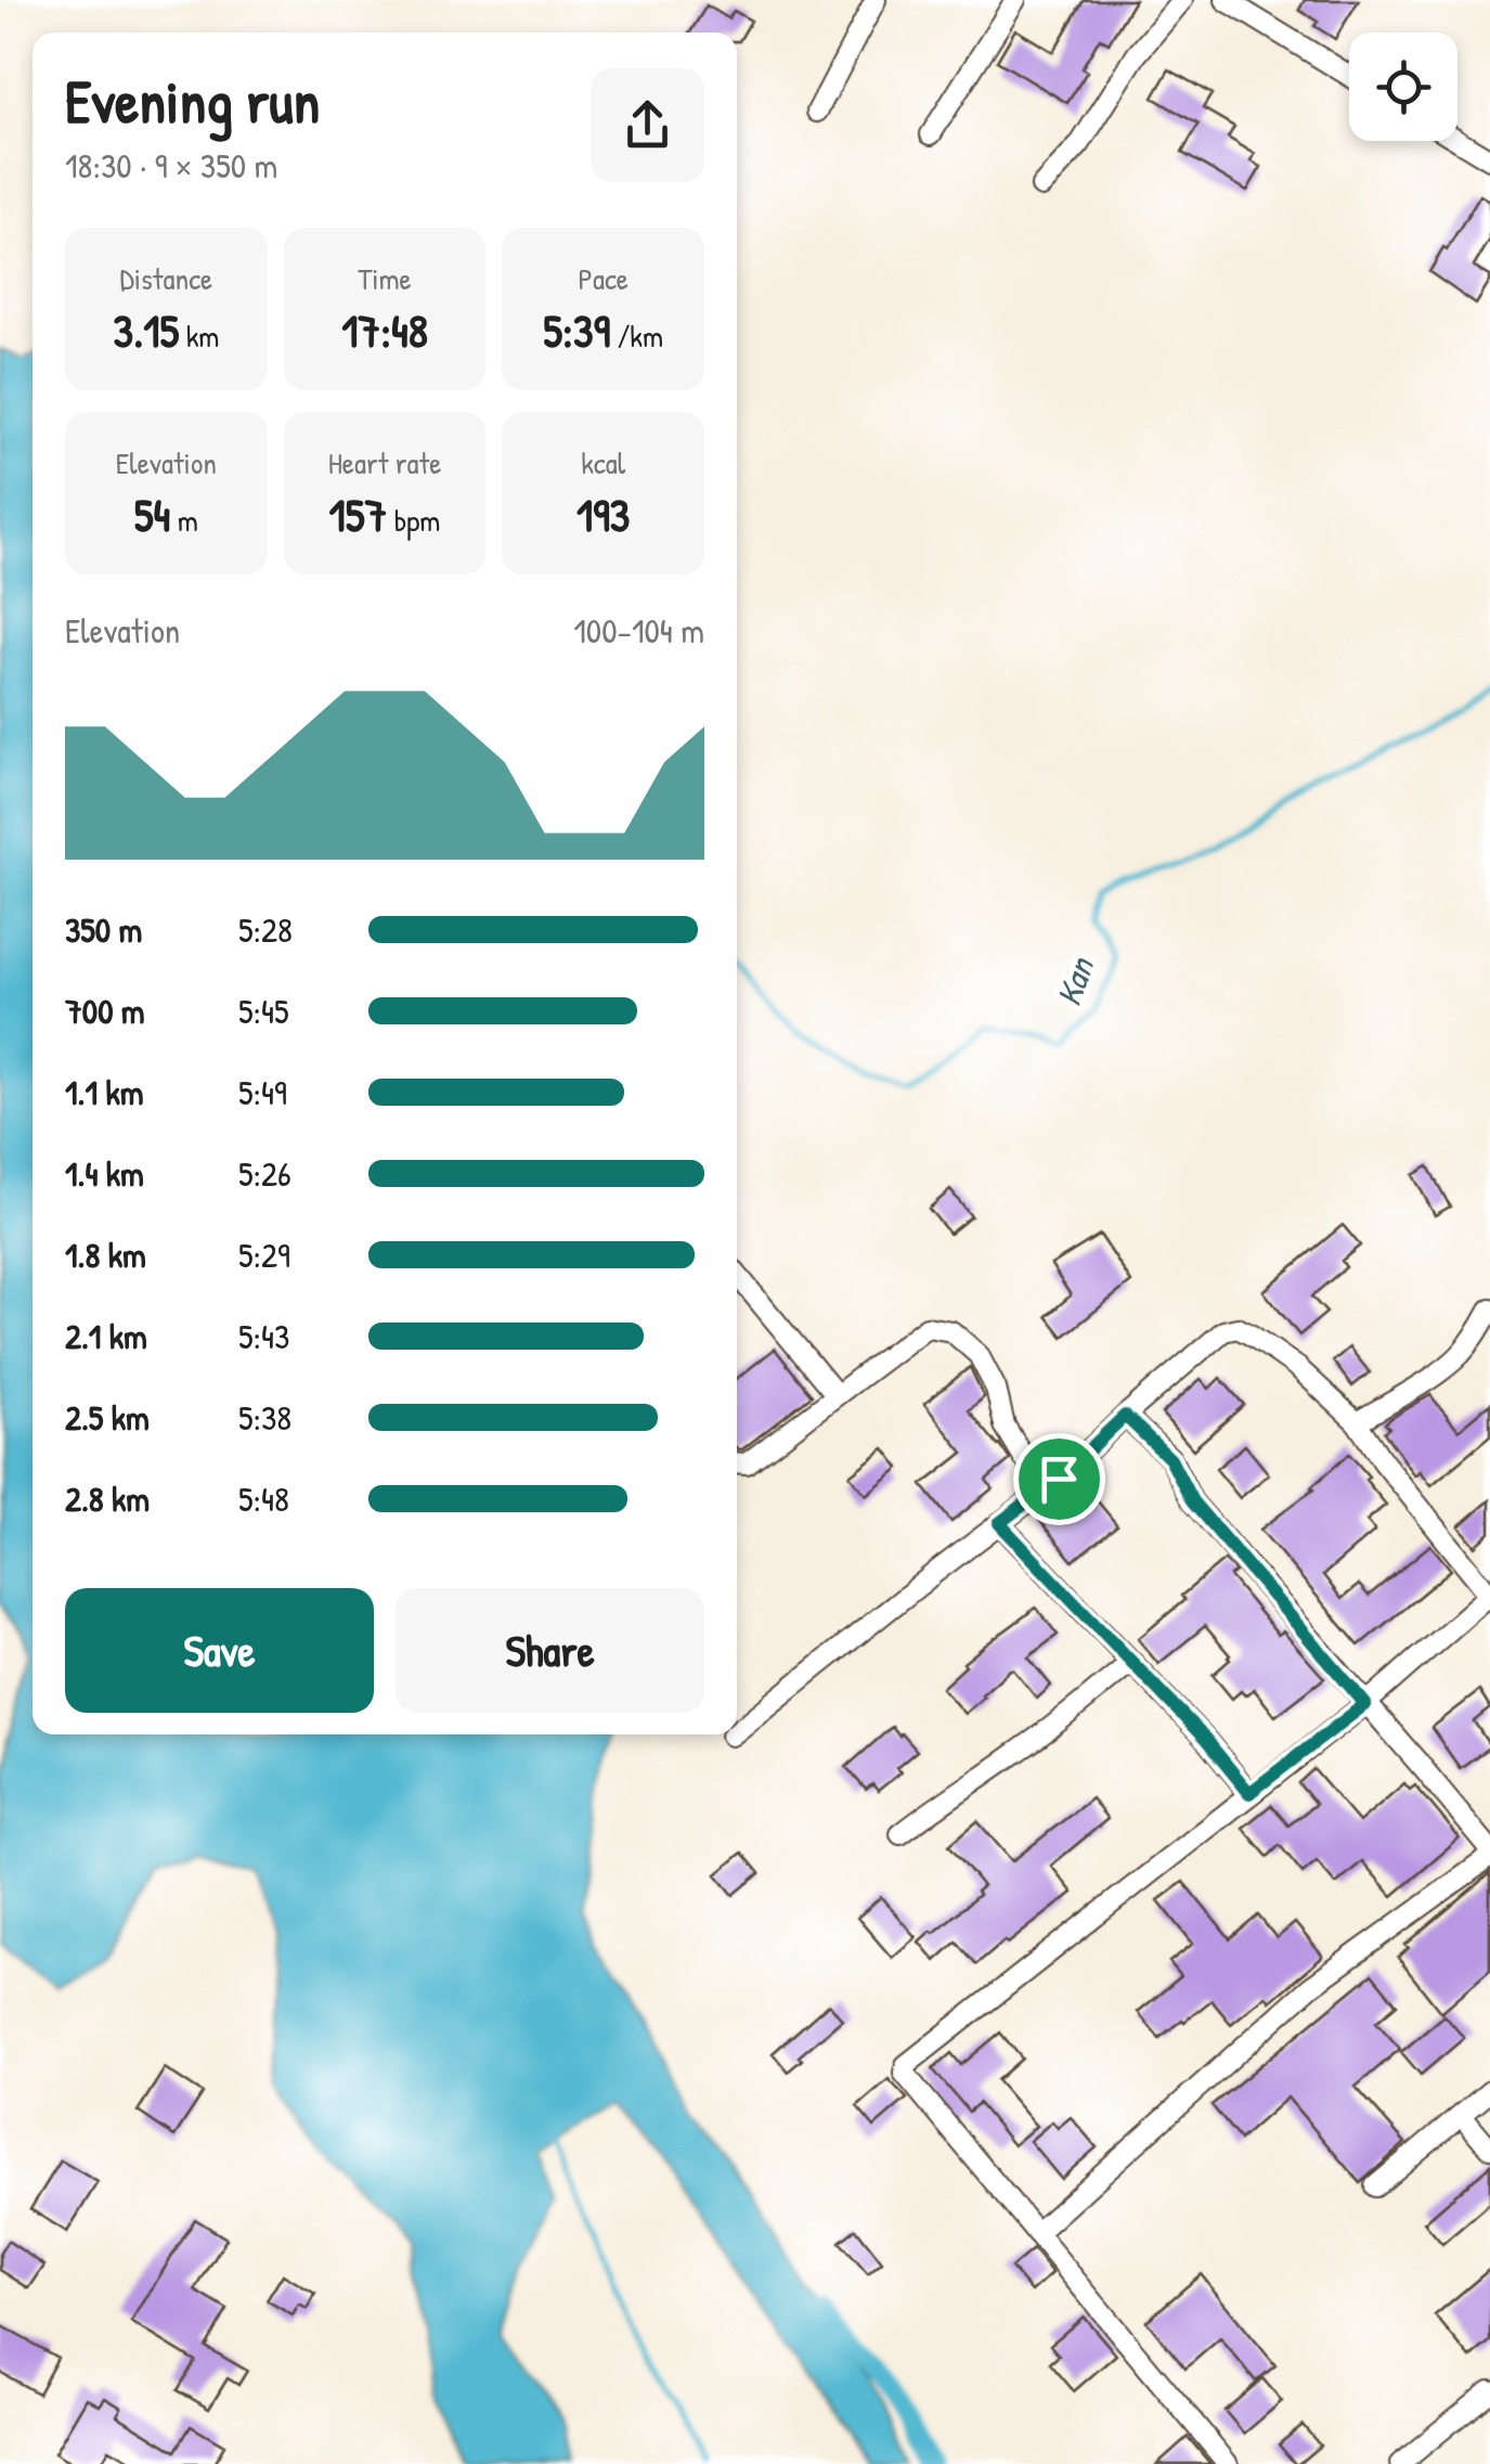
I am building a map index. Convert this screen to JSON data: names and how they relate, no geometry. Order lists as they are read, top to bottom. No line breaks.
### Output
{"water":["Kan"],"page":{"heading":["Evening run","18:30 · 9 × 350 m"],"stats":[["Distance","3.15 km"],["Time","17:48"],["Pace","5:39 /km"],["Elevation","54 m"],["Heart rate","157 bpm"],["kcal","193"]],"chart":["Elevation","100–104 m"],"list":[{"name":"350 m","note":"5:28"},{"name":"700 m","note":"5:45"},{"name":"1.1 km","note":"5:49"},{"name":"1.4 km","note":"5:26"},{"name":"1.8 km","note":"5:29"},{"name":"2.1 km","note":"5:43"},{"name":"2.5 km","note":"5:38"},{"name":"2.8 km","note":"5:48"}],"buttons":["Save","Share"]}}
